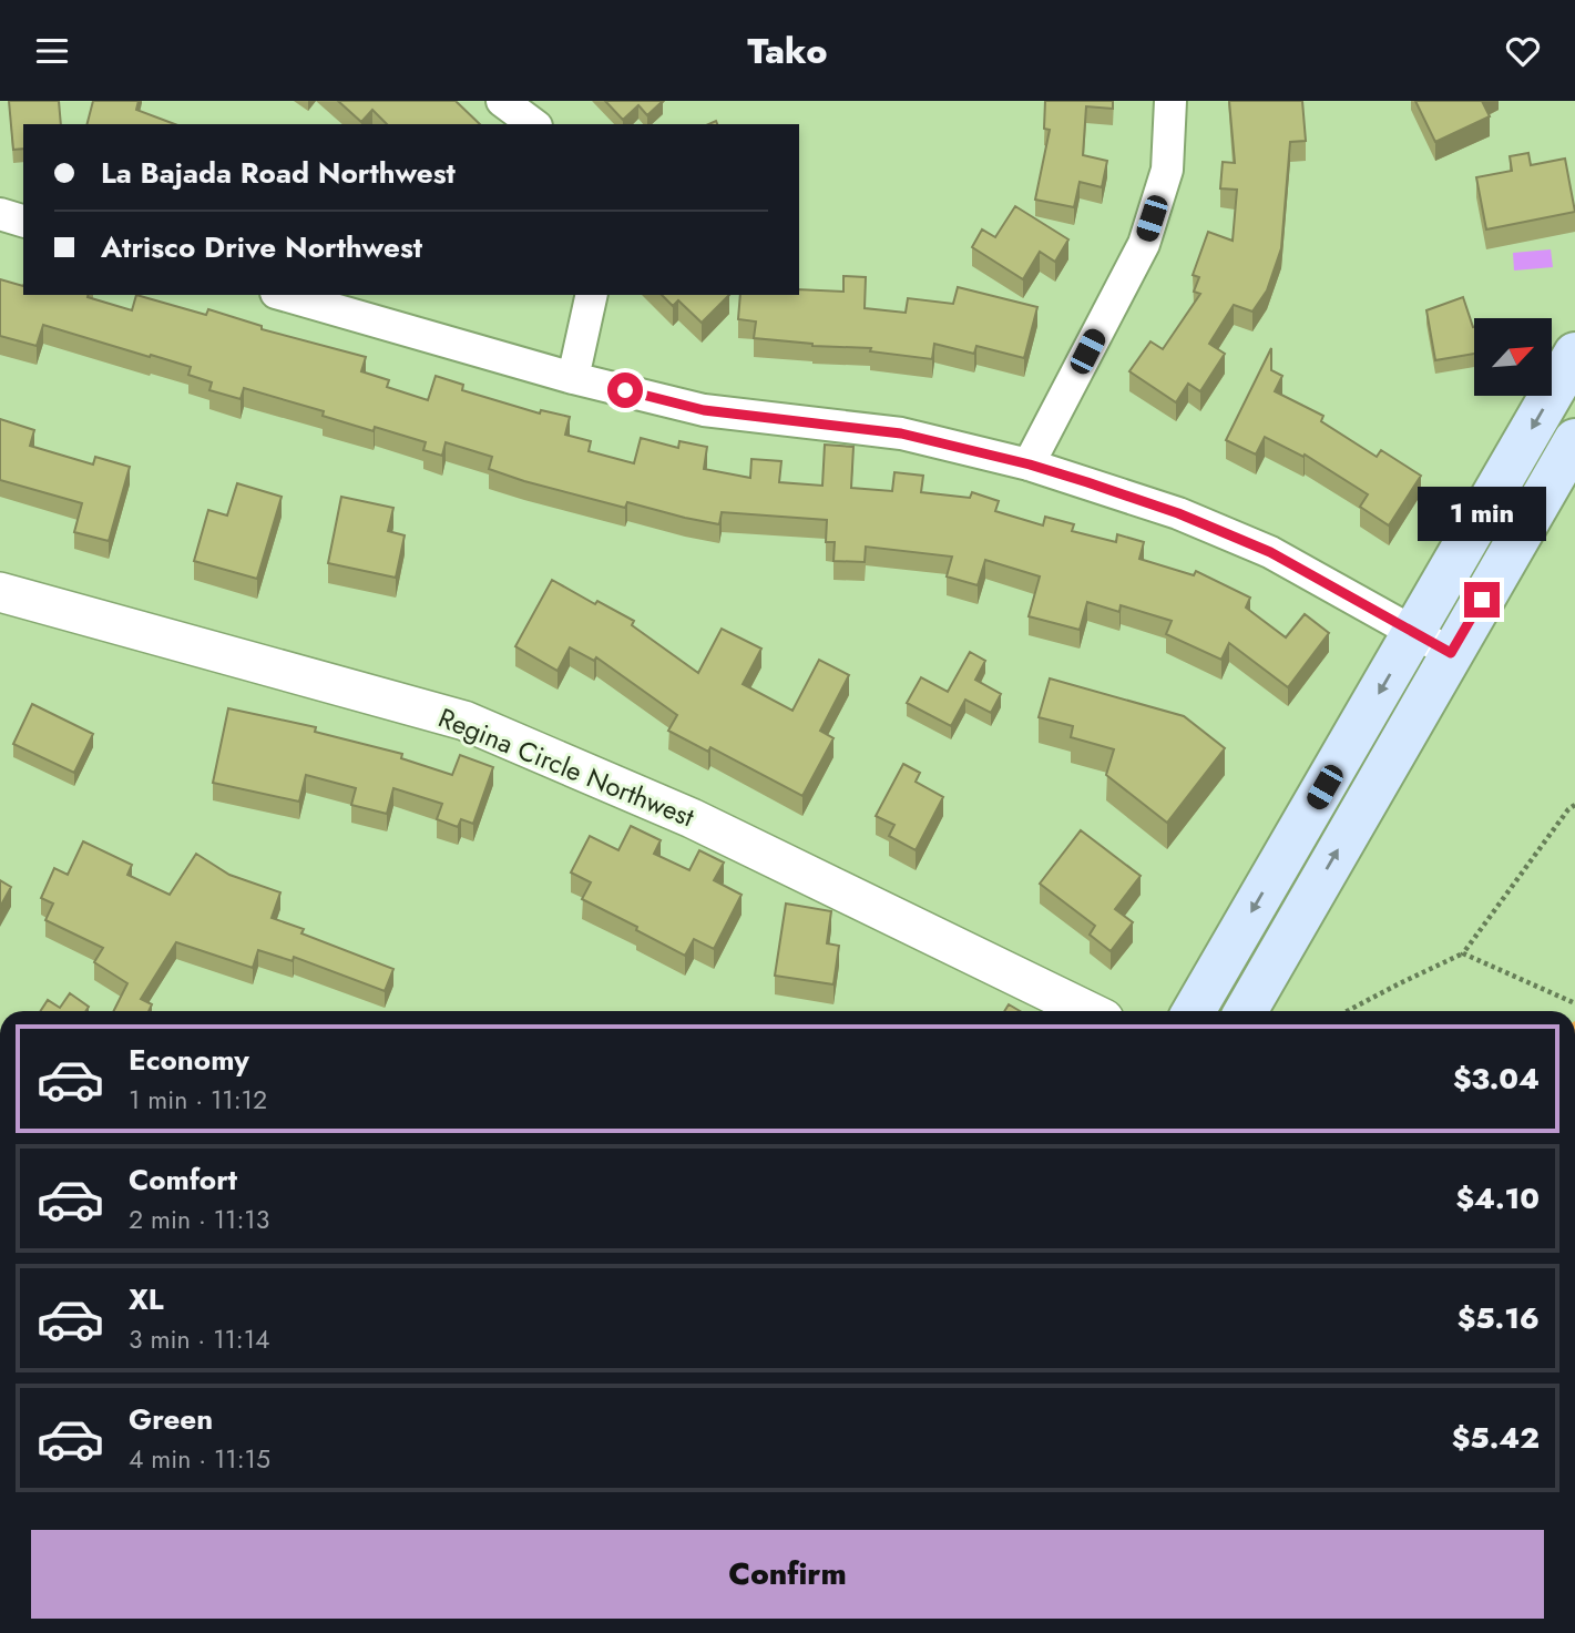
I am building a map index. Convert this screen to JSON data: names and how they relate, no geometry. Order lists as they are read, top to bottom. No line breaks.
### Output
{"streets":{"street":["Regina Circle Northwest"]},"north":"top right","page":{"header":"Tako","banner":["La Bajada Road Northwest","Atrisco Drive Northwest"],"bubble":"1 min","list":[{"name":"Economy","note":"1 min · 11:12","value":"$3.04"},{"name":"Comfort","note":"2 min · 11:13","value":"$4.10"},{"name":"XL","note":"3 min · 11:14","value":"$5.16"},{"name":"Green","note":"4 min · 11:15","value":"$5.42"}],"buttons":"Confirm"}}
